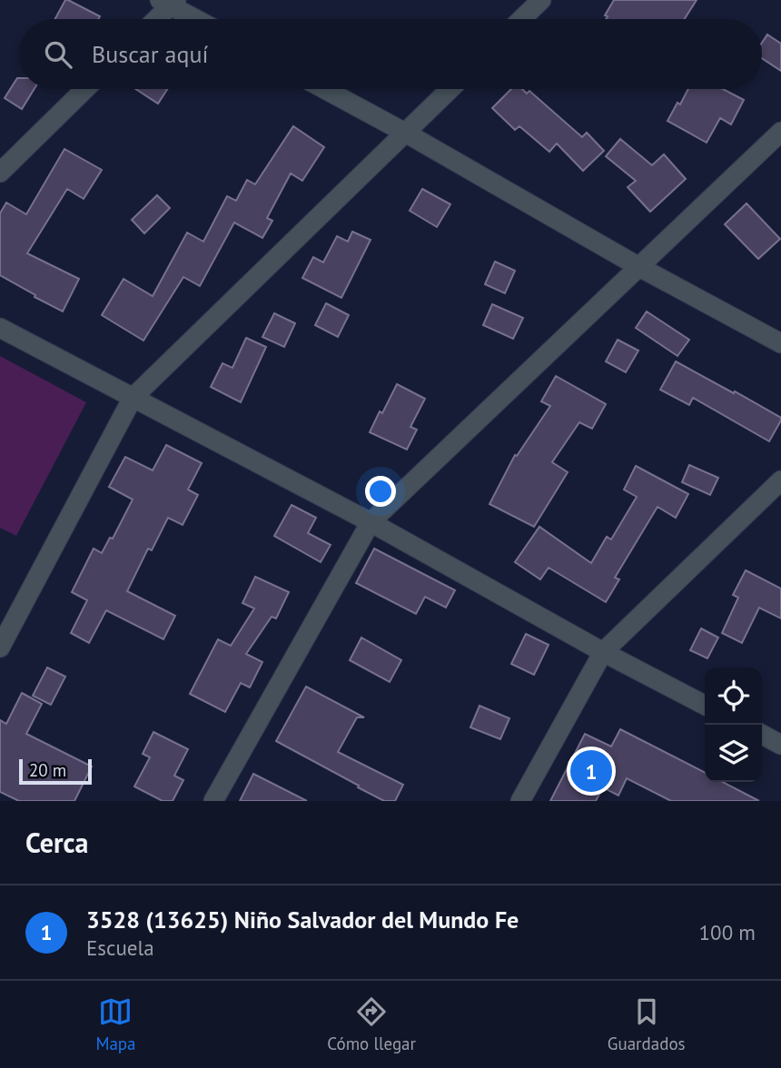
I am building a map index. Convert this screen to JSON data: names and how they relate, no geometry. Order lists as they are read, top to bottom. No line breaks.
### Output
{"scale_bar":"20 m","page":{"search":"Buscar aquí","pins":"1","scale":"20 m","heading":"Cerca","list":[{"mark":"1","name":"3528 (13625) Niño Salvador del Mundo Fe","note":"Escuela","value":"100 m"}],"nav":["Mapa","Cómo llegar","Guardados"]}}
